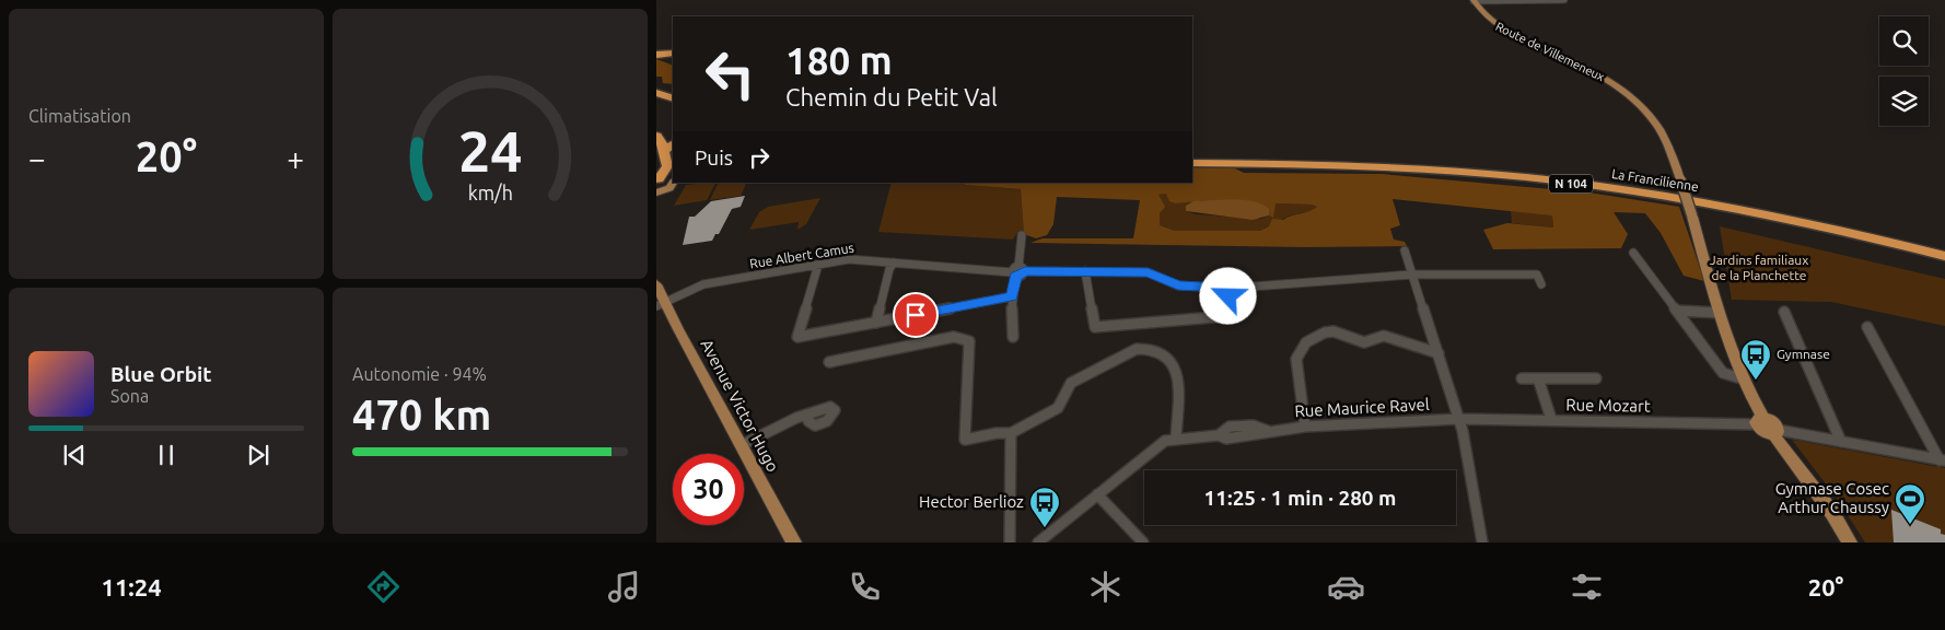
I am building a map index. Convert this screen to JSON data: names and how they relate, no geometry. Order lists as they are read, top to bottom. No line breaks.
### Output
{"streets":{"highway":["La Francilienne","N 104"],"main road":["Route de Villemeneux","Avenue Victor Hugo"],"street":["Rue Albert Camus","Rue Mozart","Rue Maurice Ravel"]},"crossings":[["Rue Albert Camus","Avenue Victor Hugo"],["Rue Mozart","Rue Maurice Ravel"]],"parks":["Jardins familiaux de la Planchette"],"places":{"bus stop":["Gymnase","Hector Berlioz"],"sports":["Gymnase Cosec Arthur Chaussy"]},"page":{"tile":["Climatisation",["Autonomie · 94%","470 km"]],"turn":["180 m","Chemin du Petit Val"],"then":"Puis","heat":["−","20°","+"],"song":["Blue Orbit","Sona"],"limit":"30","trip":"11:25 · 1 min · 280 m","tabs":["11:24","20°"],"gauge":["24","km/h"]}}
